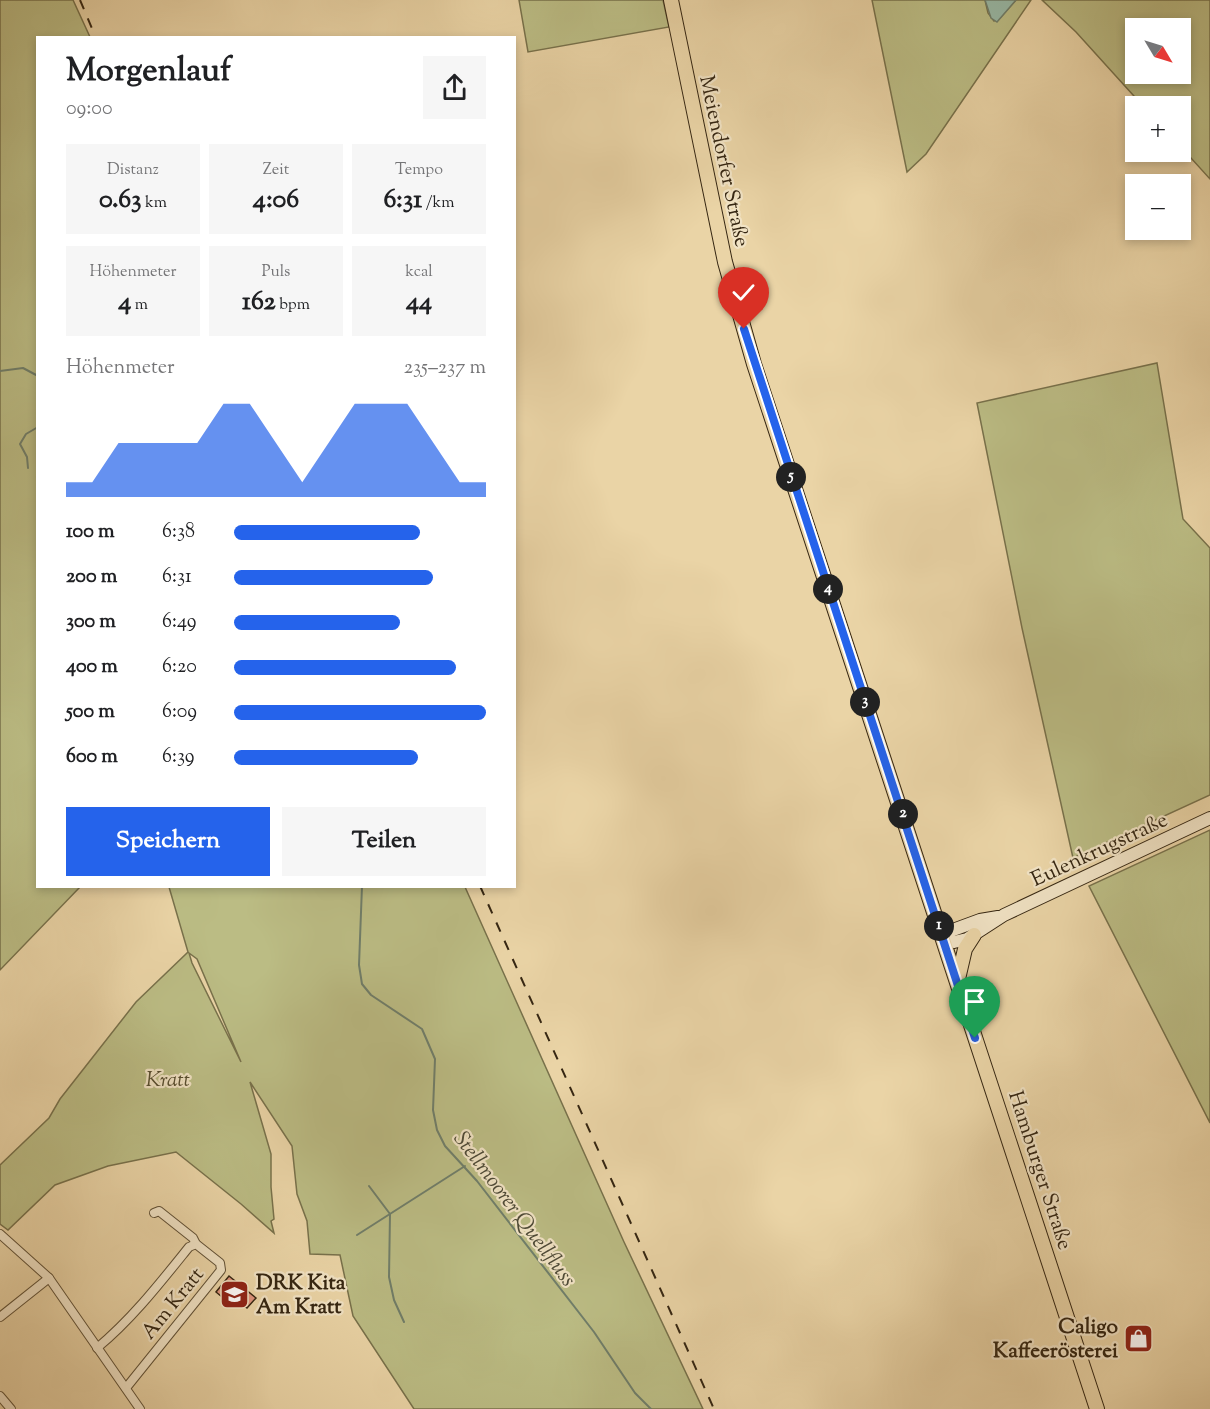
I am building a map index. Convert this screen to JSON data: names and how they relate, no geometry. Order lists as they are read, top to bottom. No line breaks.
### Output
{"streets":{"main road":["Meiendorfer Straße","Eulenkrugstraße","Hamburger Straße"],"street":["Am Kratt"]},"crossings":[["Meiendorfer Straße","Hamburger Straße"],["Eulenkrugstraße","Hamburger Straße"]],"water":["Stellmoorer Quellfluss"],"parks":["Kratt"],"places":{"school or university":["DRK Kita Am Kratt"],"shop":["Caligo Kaffeerösterei"]},"north":"bottom right","page":{"map_buttons":["+","−"],"heading":["Morgenlauf","09:00"],"stats":[["Distanz","0.63 km"],["Zeit","4:06"],["Tempo","6:31 /km"],["Höhenmeter","4 m"],["Puls","162 bpm"],["kcal","44"]],"chart":["Höhenmeter","235–237 m"],"pins":["5","4","3","2","1"],"list":[{"name":"100 m","note":"6:38"},{"name":"200 m","note":"6:31"},{"name":"300 m","note":"6:49"},{"name":"400 m","note":"6:20"},{"name":"500 m","note":"6:09"},{"name":"600 m","note":"6:39"}],"buttons":["Speichern","Teilen"]}}
